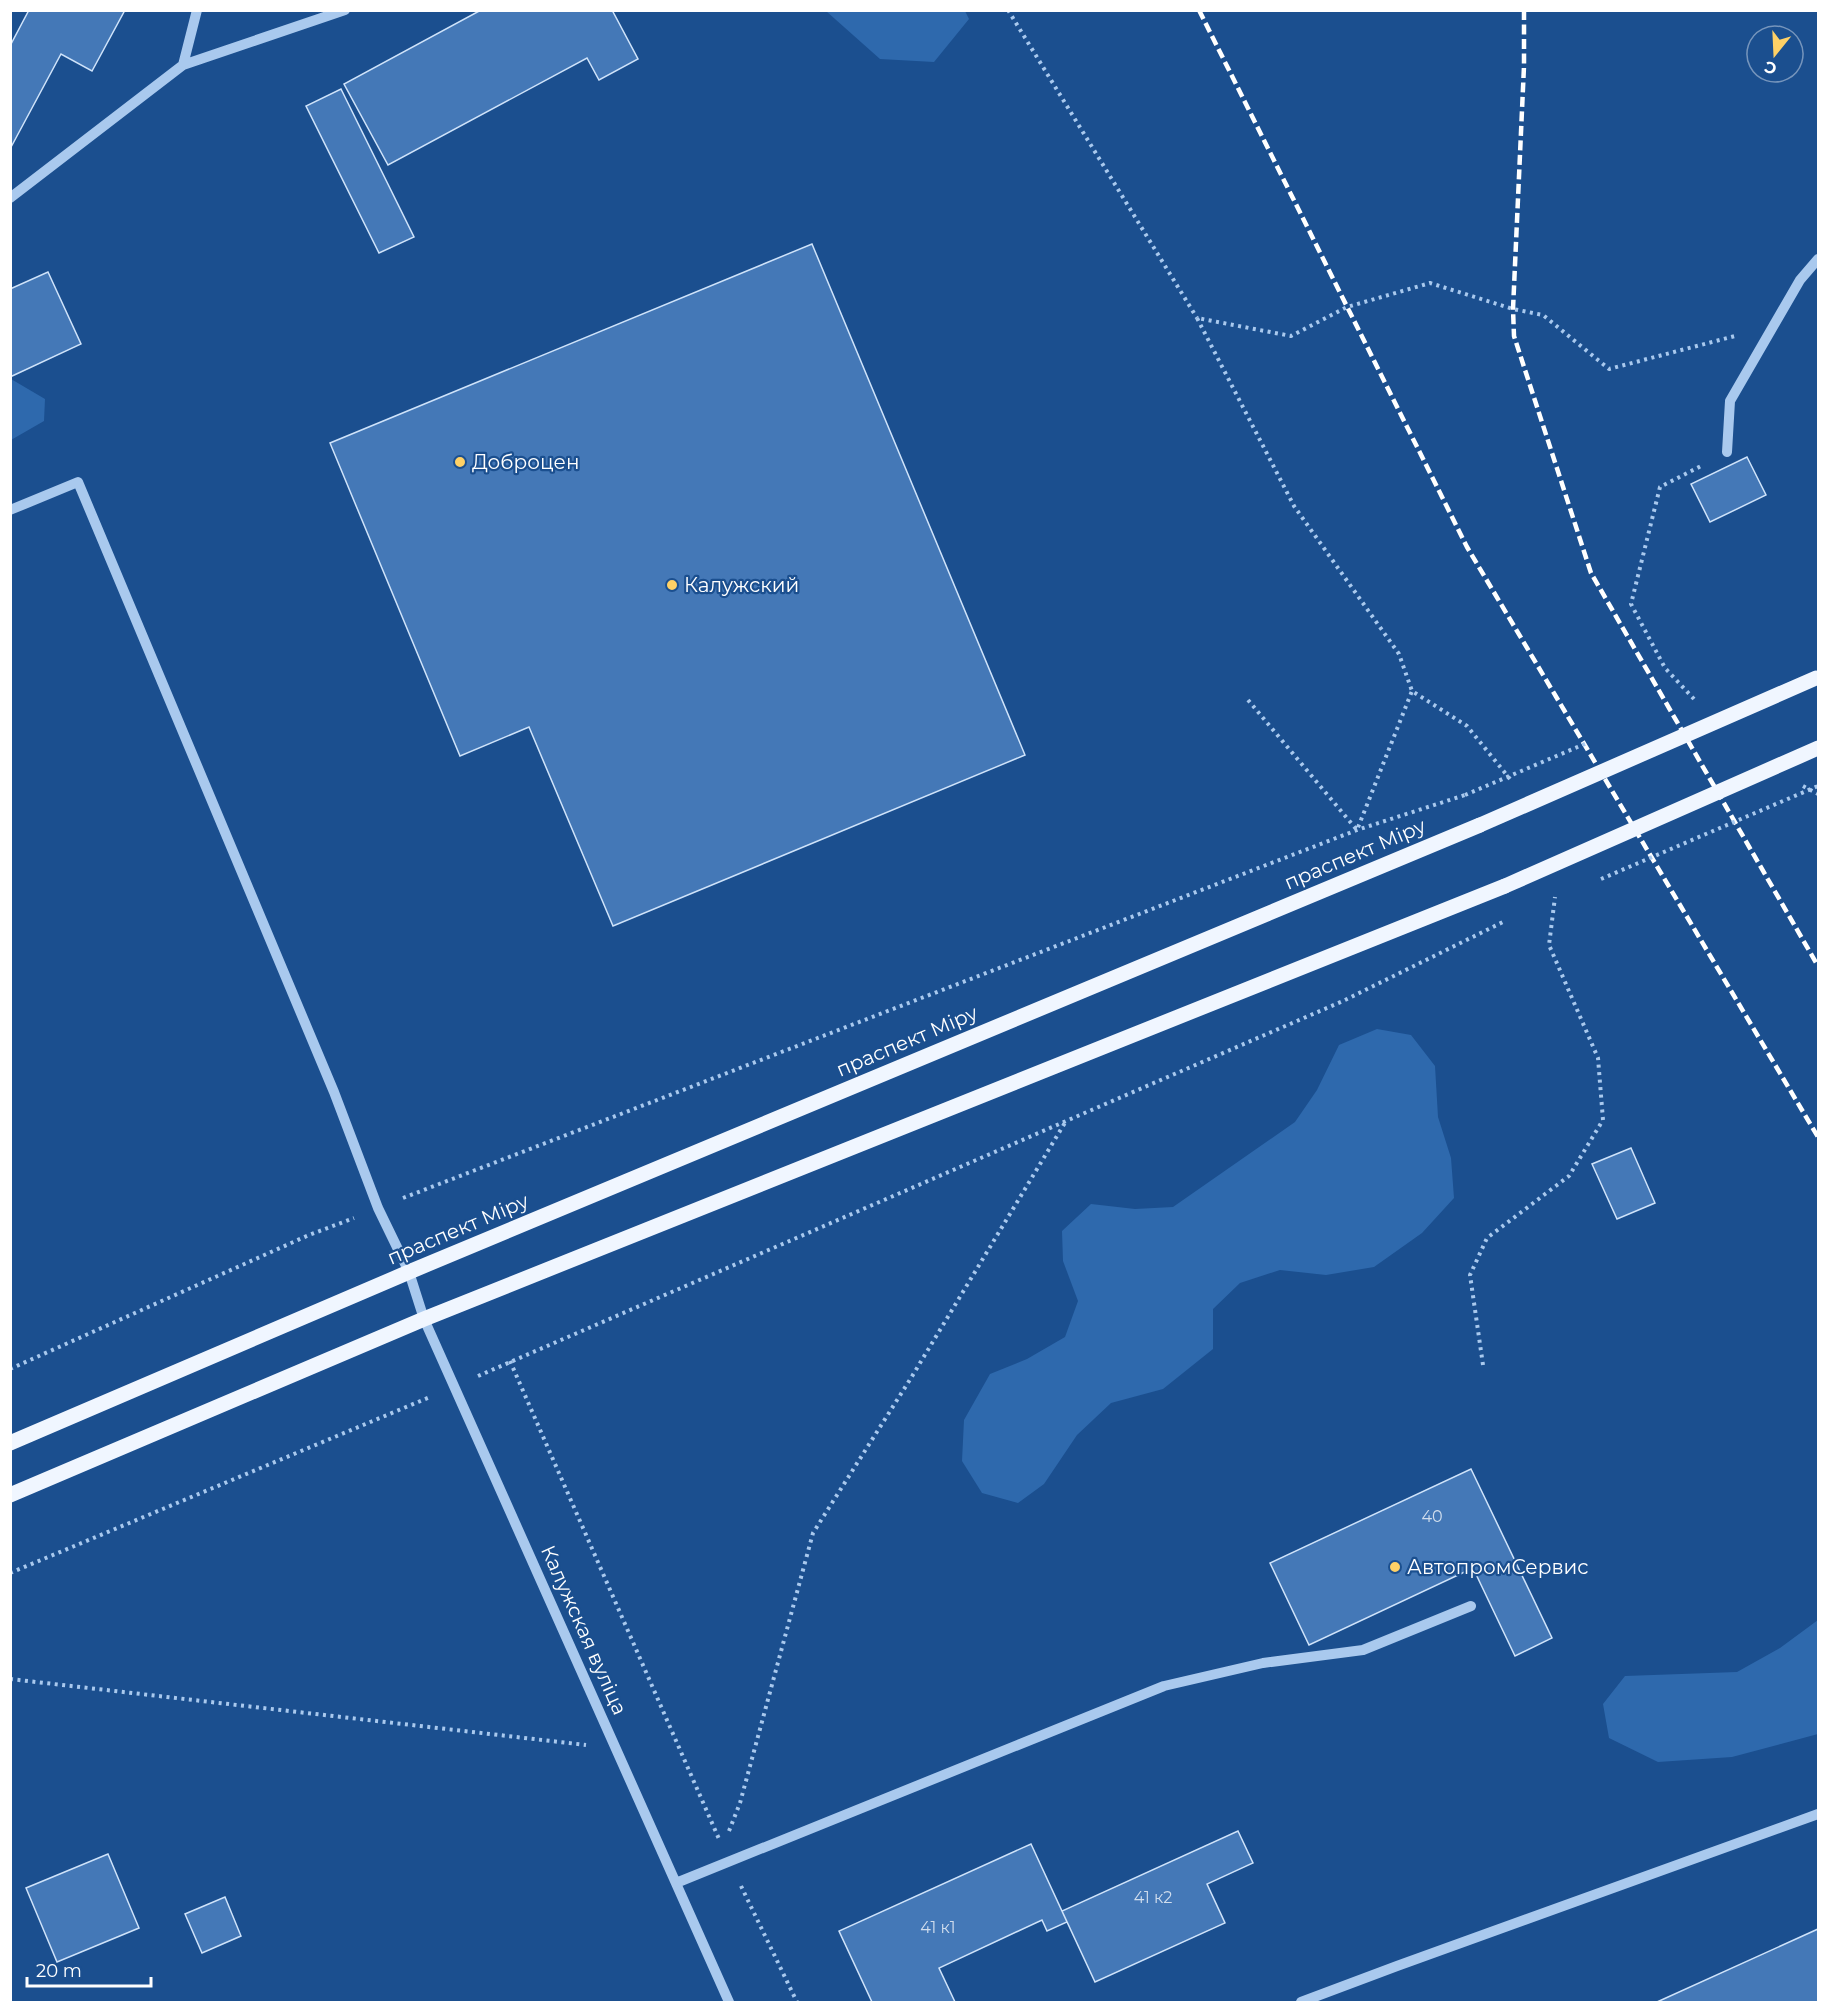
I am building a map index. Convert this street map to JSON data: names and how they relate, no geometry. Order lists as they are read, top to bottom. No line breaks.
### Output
{"streets":{"main road":["праспект Міру"],"street":["Калужская вуліца"]},"crossings":[["праспект Міру","Калужская вуліца"]],"places":["Доброцен","Калужский","АвтопромСервис"],"house_numbers":["40","41 к2","41 к1"],"scale_bar":"20 m","north":"bottom"}
